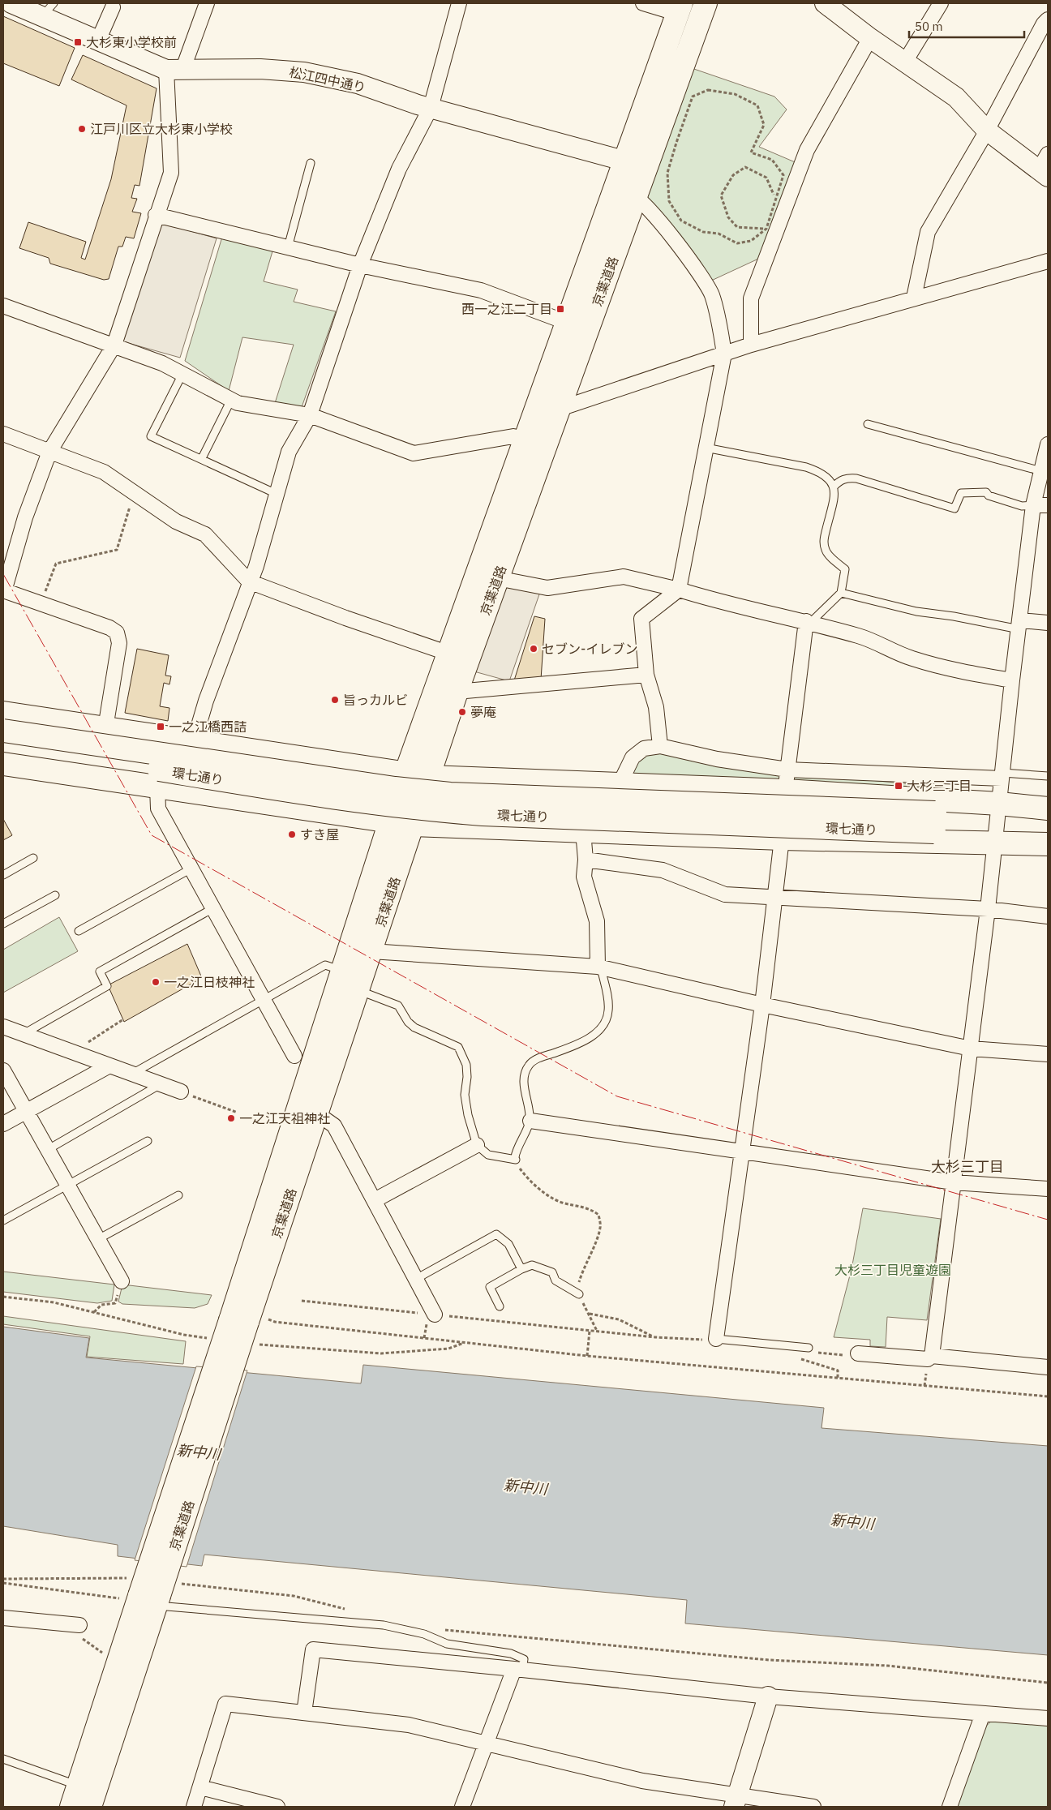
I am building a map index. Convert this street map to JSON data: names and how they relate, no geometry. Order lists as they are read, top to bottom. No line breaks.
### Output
{"streets":{"main road":["京葉道路","環七通り"],"street":["松江四中通り"]},"crossings":[["松江四中通り","京葉道路"]],"districts":["大杉三丁目"],"water":["新中川"],"parks":["大杉三丁目児童遊園"],"places":{"transit":["大杉東小学校前","西一之江二丁目","一之江橋西詰","大杉三丁目"],"other":["江戸川区立大杉東小学校","セブン-イレブン","旨っカルビ","夢庵","すき屋","一之江日枝神社","一之江天祖神社"]},"scale_bar":"50 m"}
